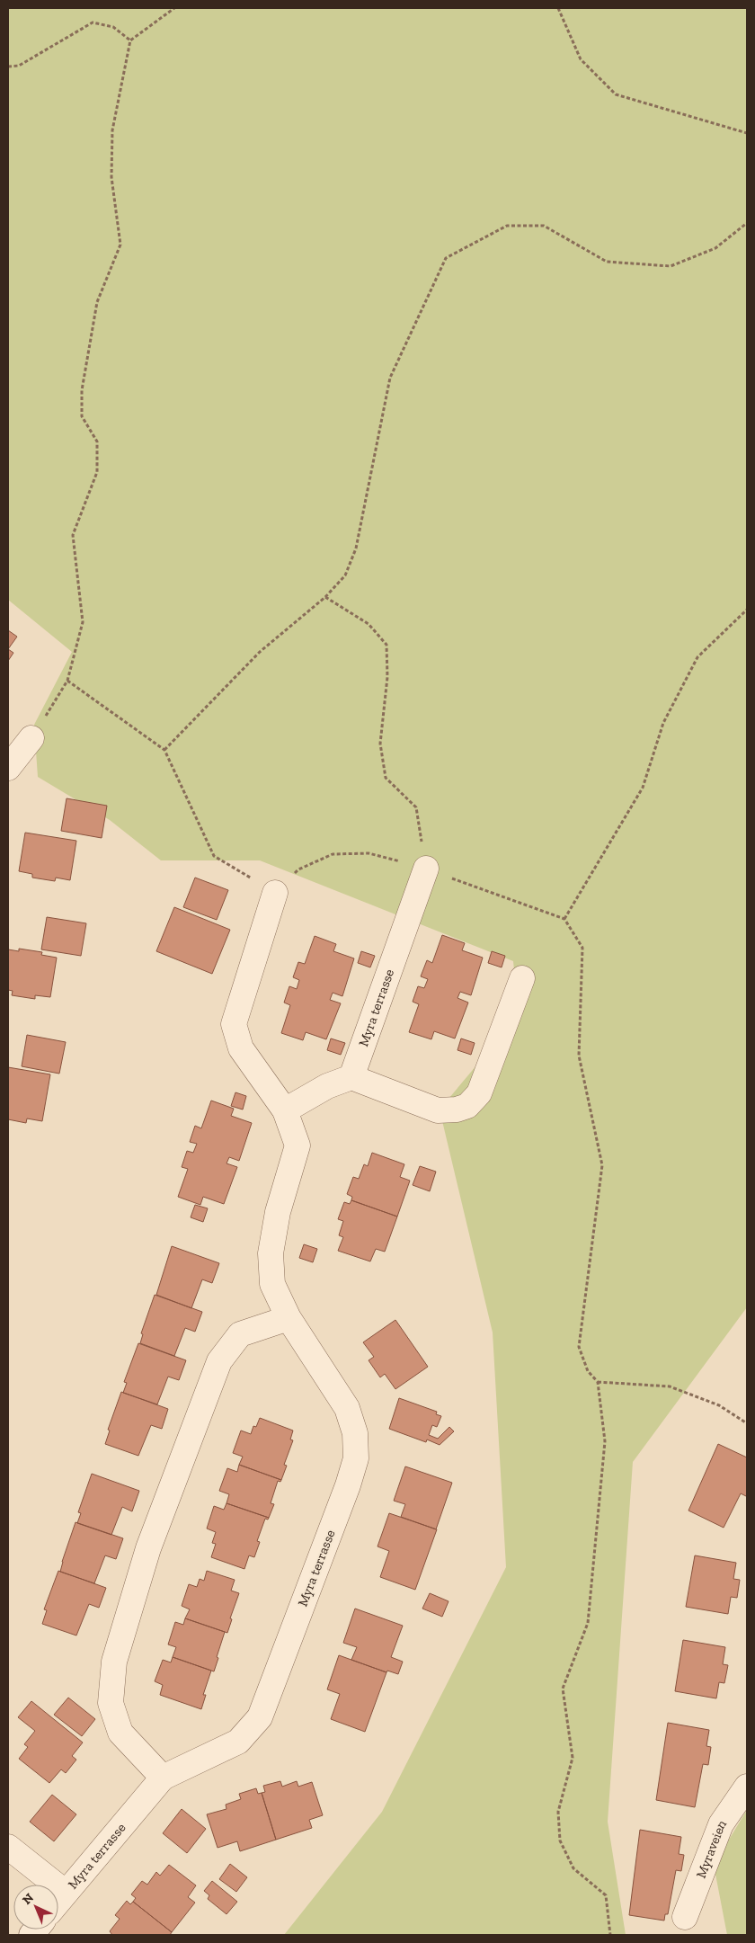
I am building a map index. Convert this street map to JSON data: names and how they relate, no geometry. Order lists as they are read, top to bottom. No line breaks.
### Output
{"streets":{"street":["Myra terrasse","Myraveien"]},"north":"top left"}
